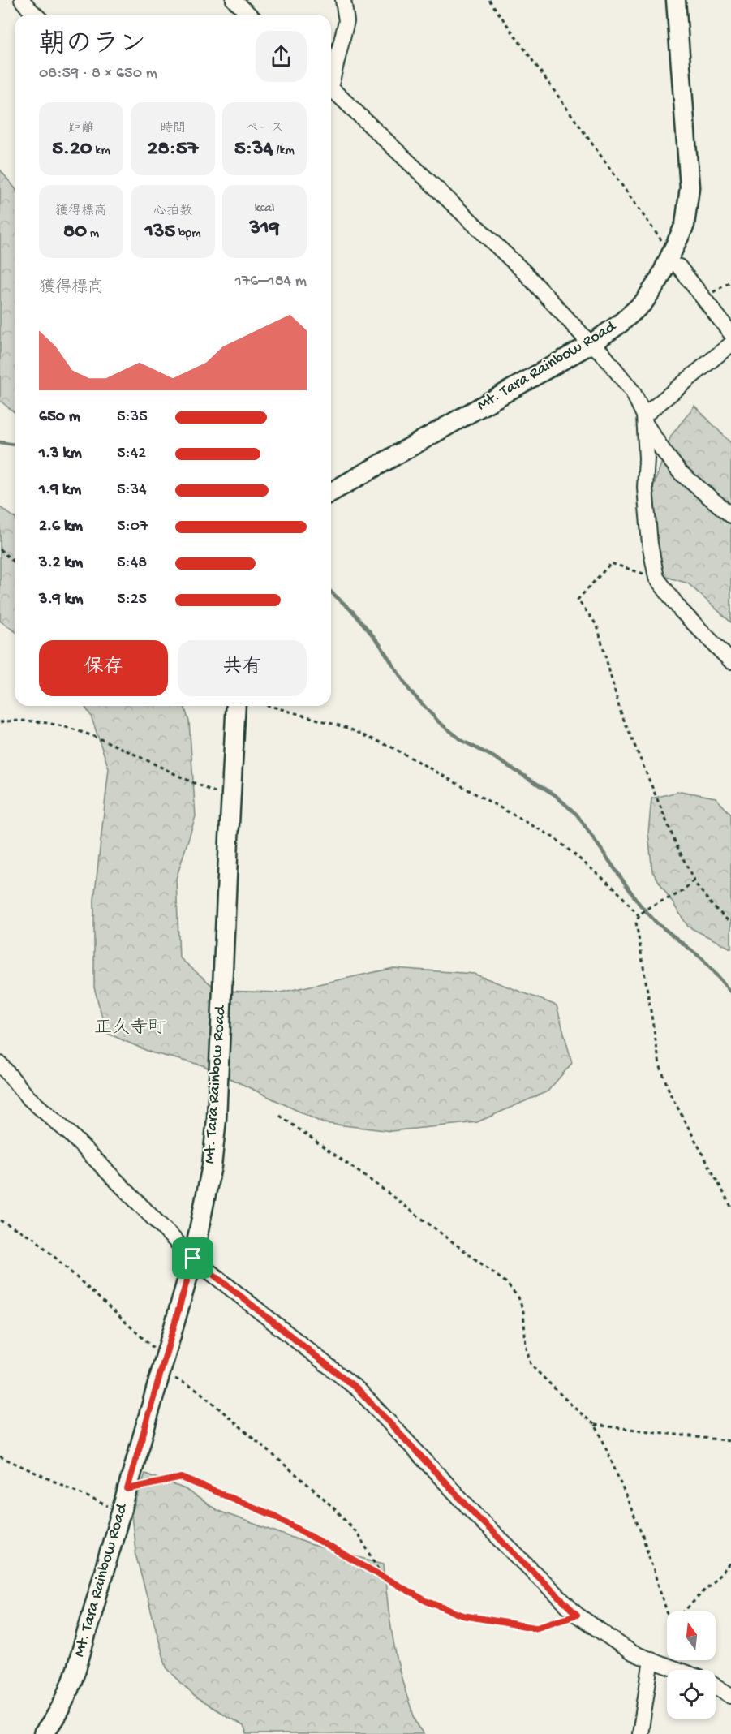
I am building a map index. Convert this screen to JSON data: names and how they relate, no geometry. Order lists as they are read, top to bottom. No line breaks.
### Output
{"streets":{"street":["Mt. Tara Rainbow Road"]},"districts":["正久寺町"],"north":"top","page":{"heading":["朝のラン","08:59 · 8 × 650 m"],"stats":[["距離","5.20 km"],["時間","28:57"],["ペース","5:34 /km"],["獲得標高","80 m"],["心拍数","135 bpm"],["kcal","319"]],"chart":["獲得標高","176–184 m"],"list":[{"name":"650 m","note":"5:35"},{"name":"1.3 km","note":"5:42"},{"name":"1.9 km","note":"5:34"},{"name":"2.6 km","note":"5:07"},{"name":"3.2 km","note":"5:48"},{"name":"3.9 km","note":"5:25"}],"buttons":["保存","共有"]}}
